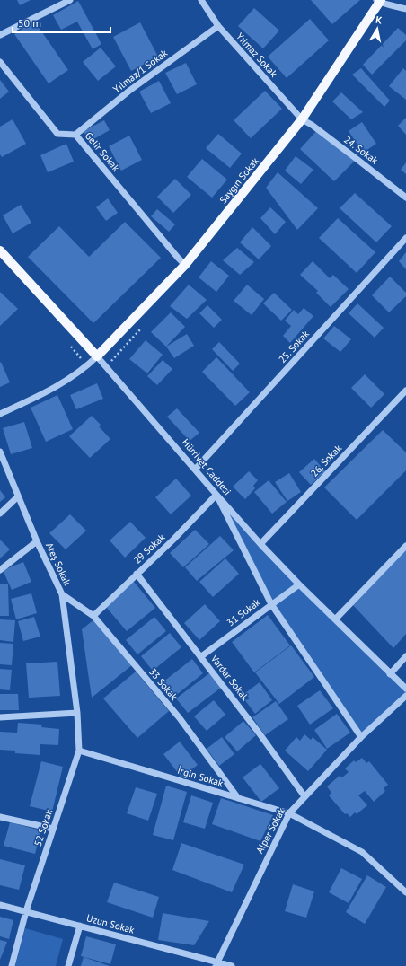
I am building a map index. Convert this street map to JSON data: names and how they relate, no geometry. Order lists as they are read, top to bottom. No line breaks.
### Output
{"streets":{"main road":["Saygın Sokak","Hürriyet Caddesi"],"street":["Yılmaz Sokak","Yılmaz/1 Sokak","24. Sokak","Gelir Sokak","25. Sokak","26. Sokak","29 Sokak","Ateş Sokak","31 Sokak","Vardar Sokak","33 Sokak","İrgin Sokak","52 Sokak","Alper Sokak","Uzun Sokak"]},"crossings":[["Yılmaz Sokak","Yılmaz/1 Sokak"],["Yılmaz Sokak","24. Sokak"],["Yılmaz Sokak","Saygın Sokak"],["Yılmaz/1 Sokak","Gelir Sokak"],["24. Sokak","Saygın Sokak"],["Gelir Sokak","Saygın Sokak"],["Saygın Sokak","Hürriyet Caddesi"],["25. Sokak","Hürriyet Caddesi"],["26. Sokak","Hürriyet Caddesi"],["Hürriyet Caddesi","29 Sokak"],["Hürriyet Caddesi","31 Sokak"],["29 Sokak","Vardar Sokak"],["29 Sokak","33 Sokak"],["Ateş Sokak","33 Sokak"],["31 Sokak","Vardar Sokak"],["Vardar Sokak","Alper Sokak"],["33 Sokak","İrgin Sokak"],["İrgin Sokak","52 Sokak"],["İrgin Sokak","Alper Sokak"],["52 Sokak","Uzun Sokak"],["Alper Sokak","Uzun Sokak"]],"scale_bar":"50 m","north":"top"}
